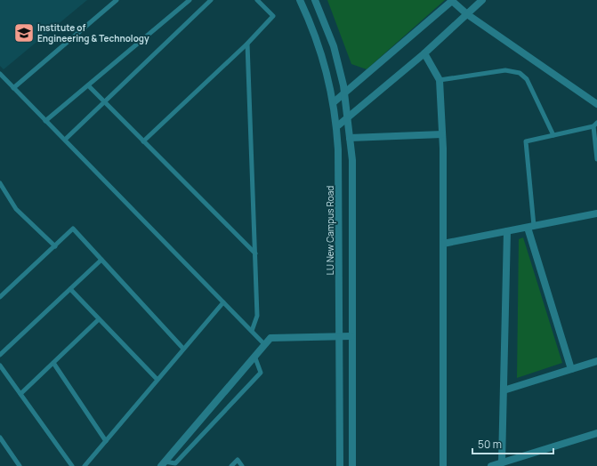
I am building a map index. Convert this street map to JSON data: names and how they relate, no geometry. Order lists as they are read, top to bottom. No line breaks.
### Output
{"streets":{"street":["LU New Campus Road"]},"places":{"school or university":["Institute of Engineering & Technology"]},"scale_bar":"50 m"}
